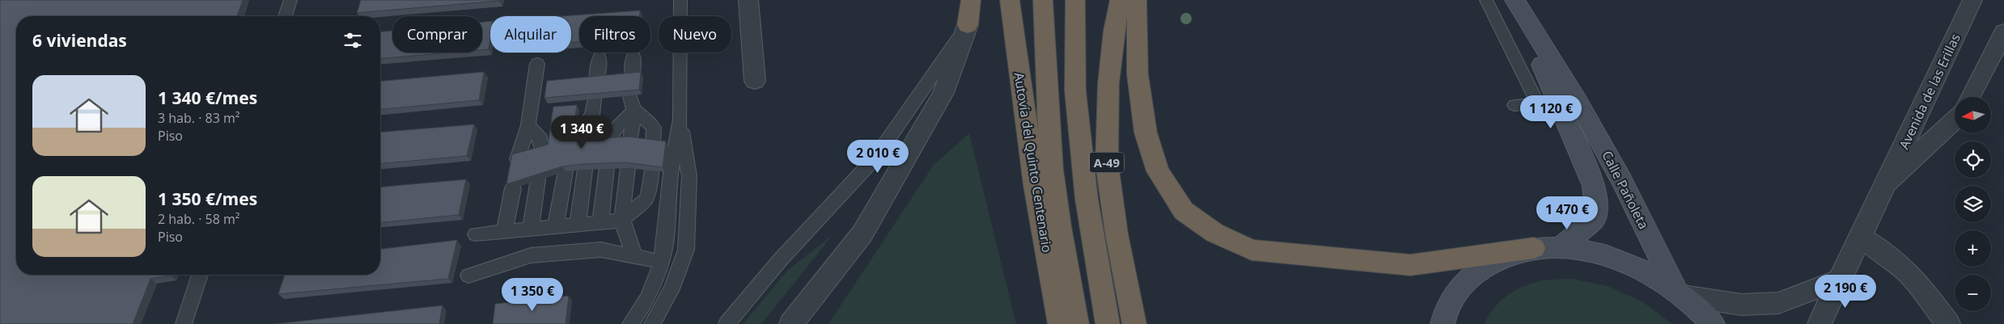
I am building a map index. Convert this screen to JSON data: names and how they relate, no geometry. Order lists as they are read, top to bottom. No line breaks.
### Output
{"streets":{"highway":["Autovía del Quinto Centenario","A-49"],"main road":["Calle Pañoleta"],"street":["Avenida de las Erillas"]},"north":"left","page":{"chip":["Comprar","Alquilar","Filtros","Nuevo"],"heading":"6 viviendas","list":[{"name":"1 340 €/mes","note":"3 hab. · 83 m² · Piso"},{"name":"1 350 €/mes","note":"2 hab. · 58 m² · Piso"}],"price":["1 120 €","1 340 €","2 010 €","1 470 €","2 190 €","1 350 €"],"map_buttons":["+","−"]}}
